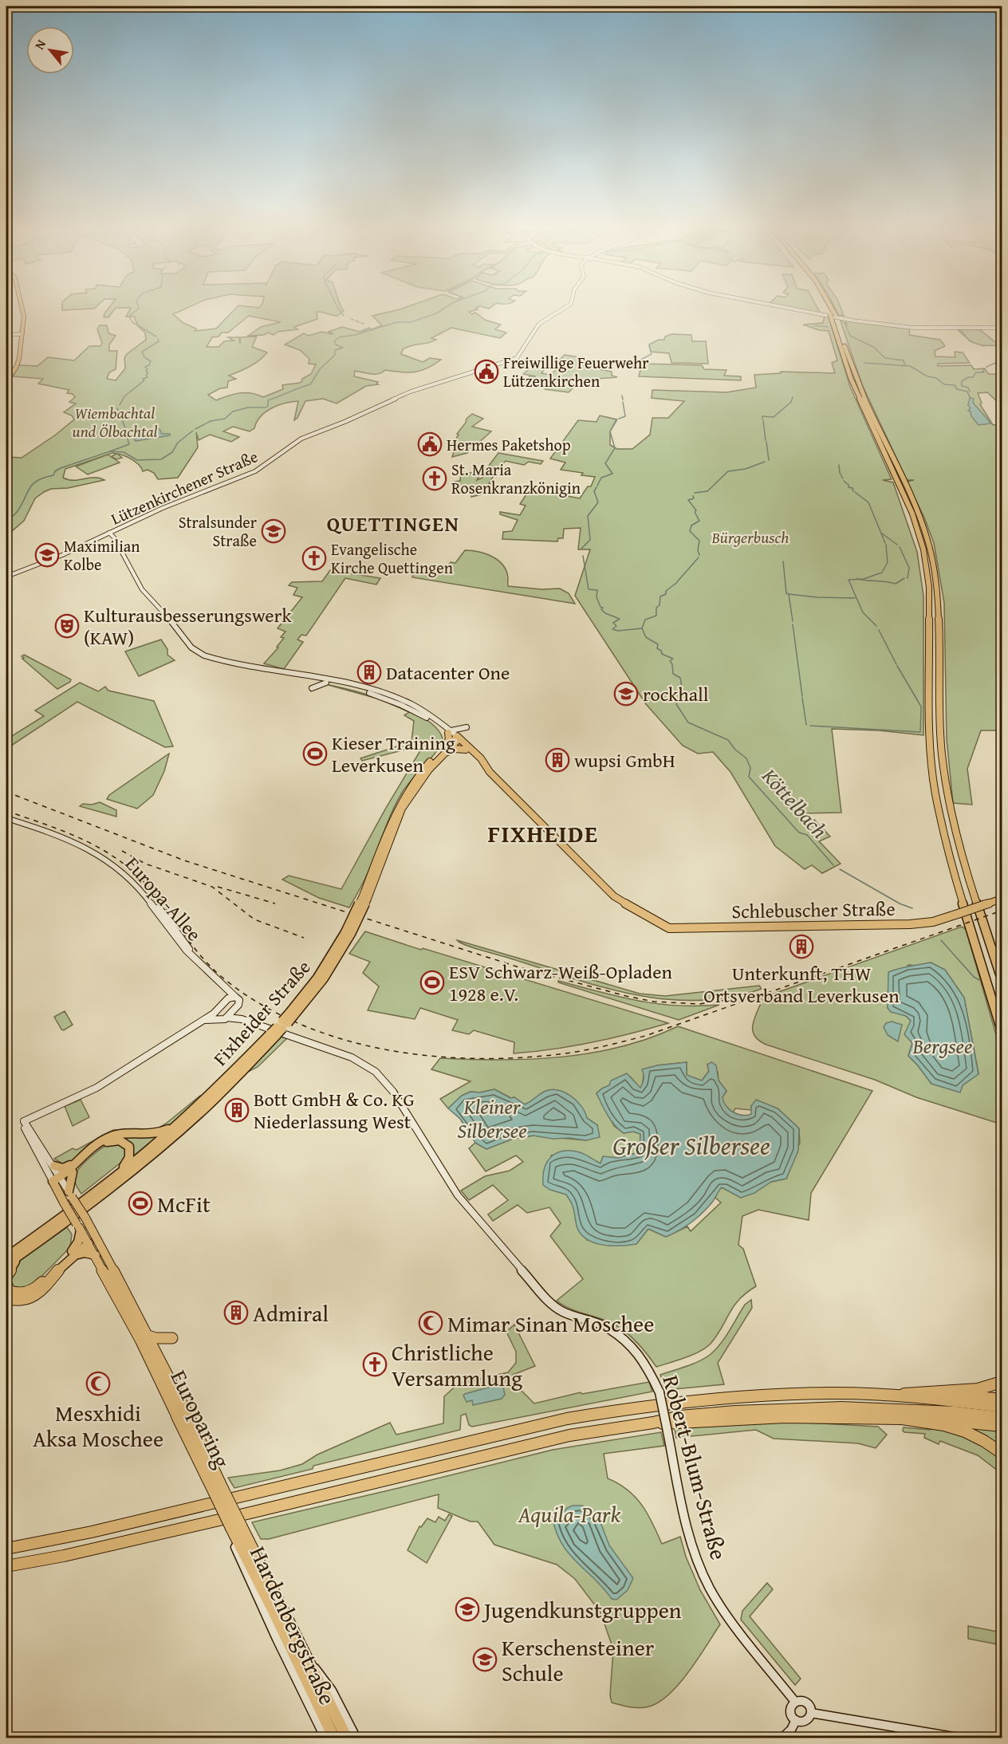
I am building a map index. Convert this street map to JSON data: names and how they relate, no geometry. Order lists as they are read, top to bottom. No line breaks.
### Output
{"streets":{"highway":["Fixheider Straße","Europaring"],"main road":["Lützenkirchener Straße","Europa-Allee","Schlebuscher Straße","Robert-Blum-Straße","Hardenbergstraße"]},"crossings":[["Europaring","Hardenbergstraße"]],"districts":["QUETTINGEN","FIXHEIDE"],"water":["Köttelbach","Bergsee","Kleiner Silbersee","Großer Silbersee"],"parks":["Wiembachtal und Ölbachtal","Bürgerbusch","Aquila-Park"],"places":{"public building":["Freiwillige Feuerwehr Lützenkirchen","Hermes Paketshop"],"church":["St. Maria Rosenkranzkönigin","Evangelische Kirche Quettingen","Christliche Versammlung"],"school or university":["Stralsunder Straße","Maximilian Kolbe","rockhall","Jugendkunstgruppen","Kerschensteiner Schule"],"theatre":["Kulturausbesserungswerk (KAW)"],"building":["Datacenter One","wupsi GmbH","Unterkunft, THW Ortsverband Leverkusen","Bott GmbH & Co. KG Niederlassung West","Admiral"],"sports":["Kieser Training Leverkusen","ESV Schwarz-Weiß-Opladen 1928 e.V.","McFit"],"mosque":["Mimar Sinan Moschee","Mesxhidi Aksa Moschee"]},"north":"top left"}
